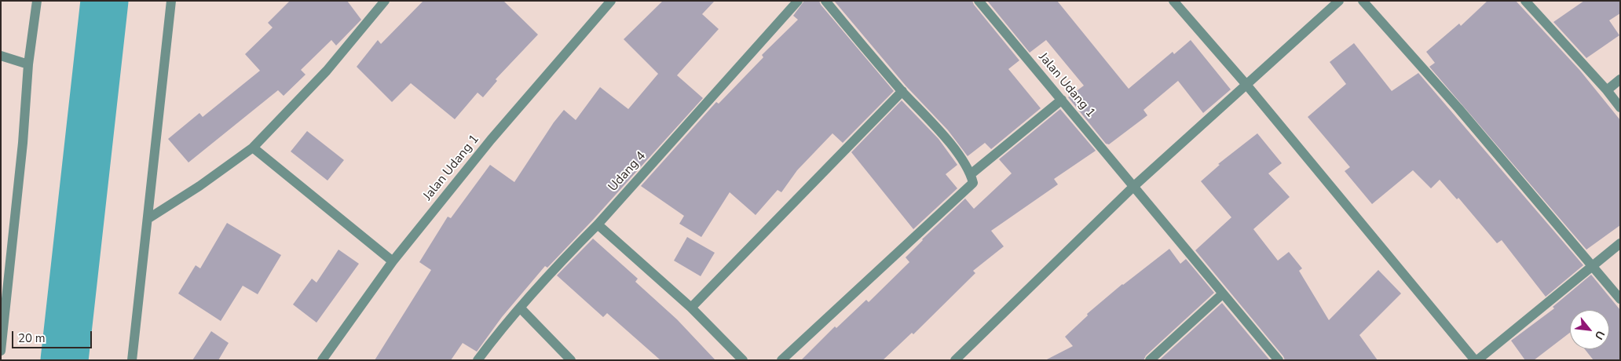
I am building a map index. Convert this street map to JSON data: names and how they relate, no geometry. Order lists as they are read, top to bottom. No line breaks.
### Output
{"streets":{"street":["Jalan Udang 1","Udang 4"]},"scale_bar":"20 m","north":"bottom right"}
